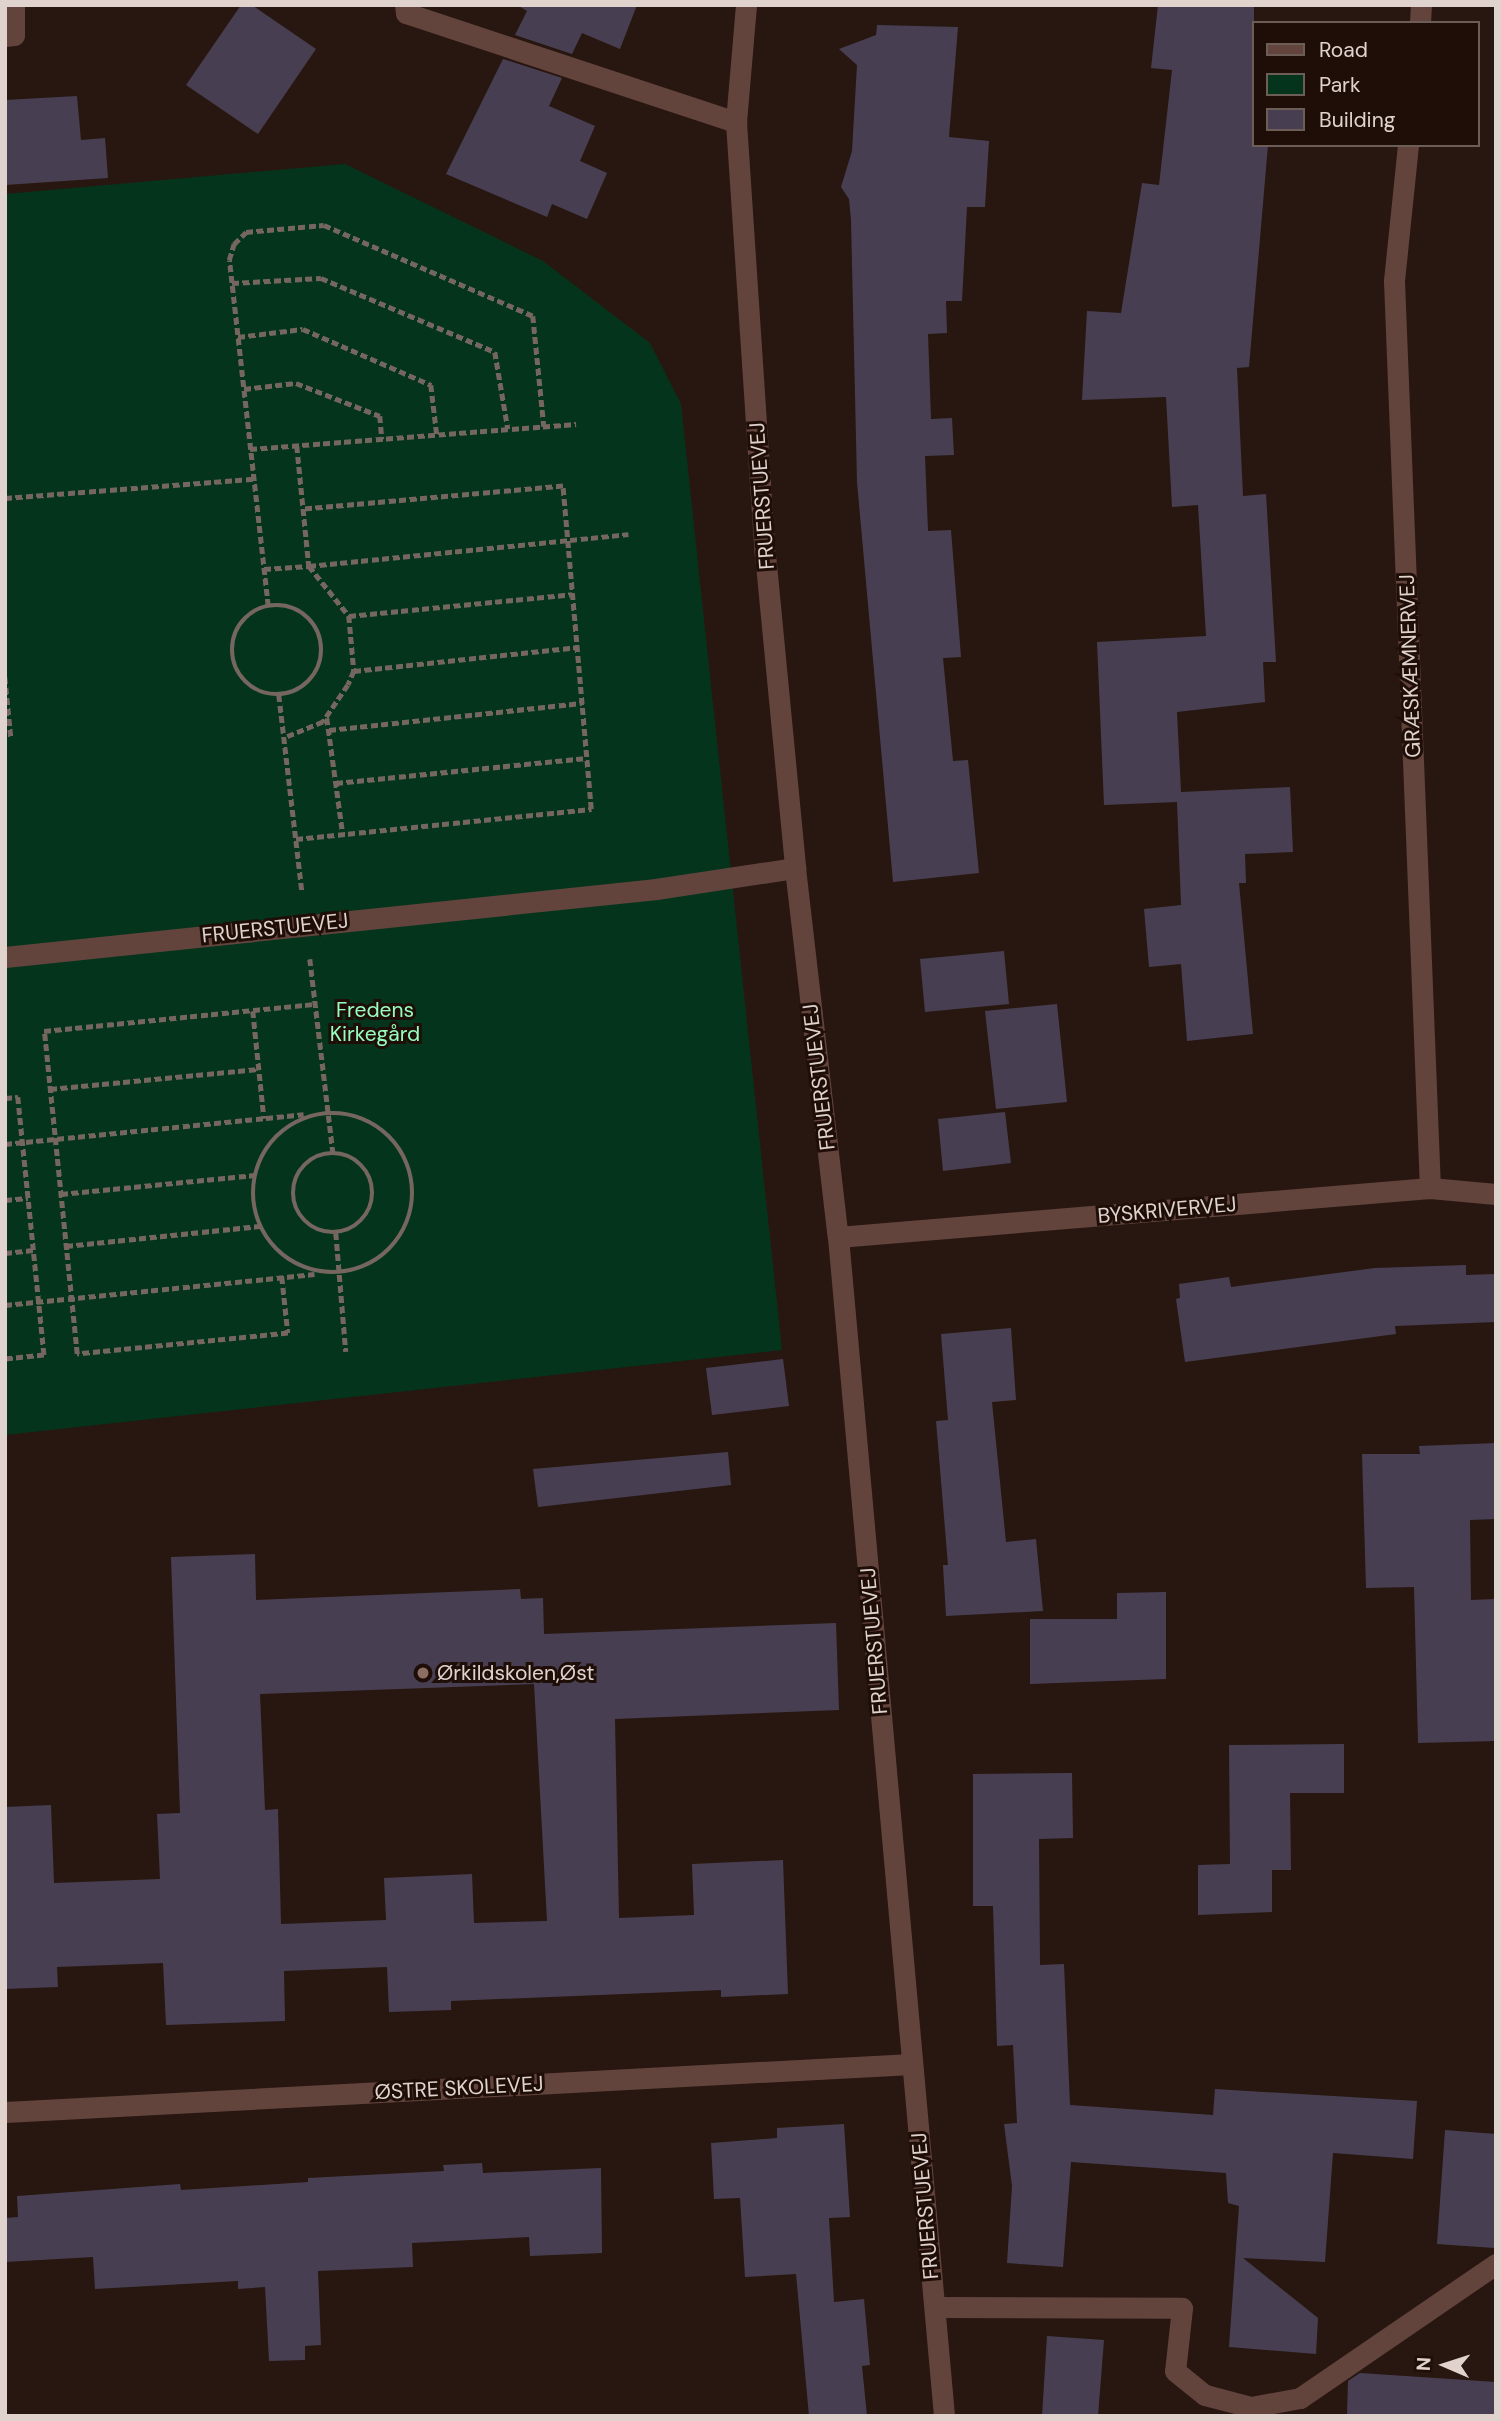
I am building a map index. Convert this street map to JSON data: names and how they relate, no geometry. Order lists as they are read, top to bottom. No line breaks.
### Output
{"streets":{"street":["FRUERSTUEVEJ","GRÆSKÆMNERVEJ","BYSKRIVERVEJ","ØSTRE SKOLEVEJ"]},"crossings":[["FRUERSTUEVEJ","BYSKRIVERVEJ"],["FRUERSTUEVEJ","ØSTRE SKOLEVEJ"],["GRÆSKÆMNERVEJ","BYSKRIVERVEJ"]],"parks":["Fredens Kirkegård"],"places":["Ørkildskolen,Øst"],"legend":["Road","Park","Building"],"north":"left"}
